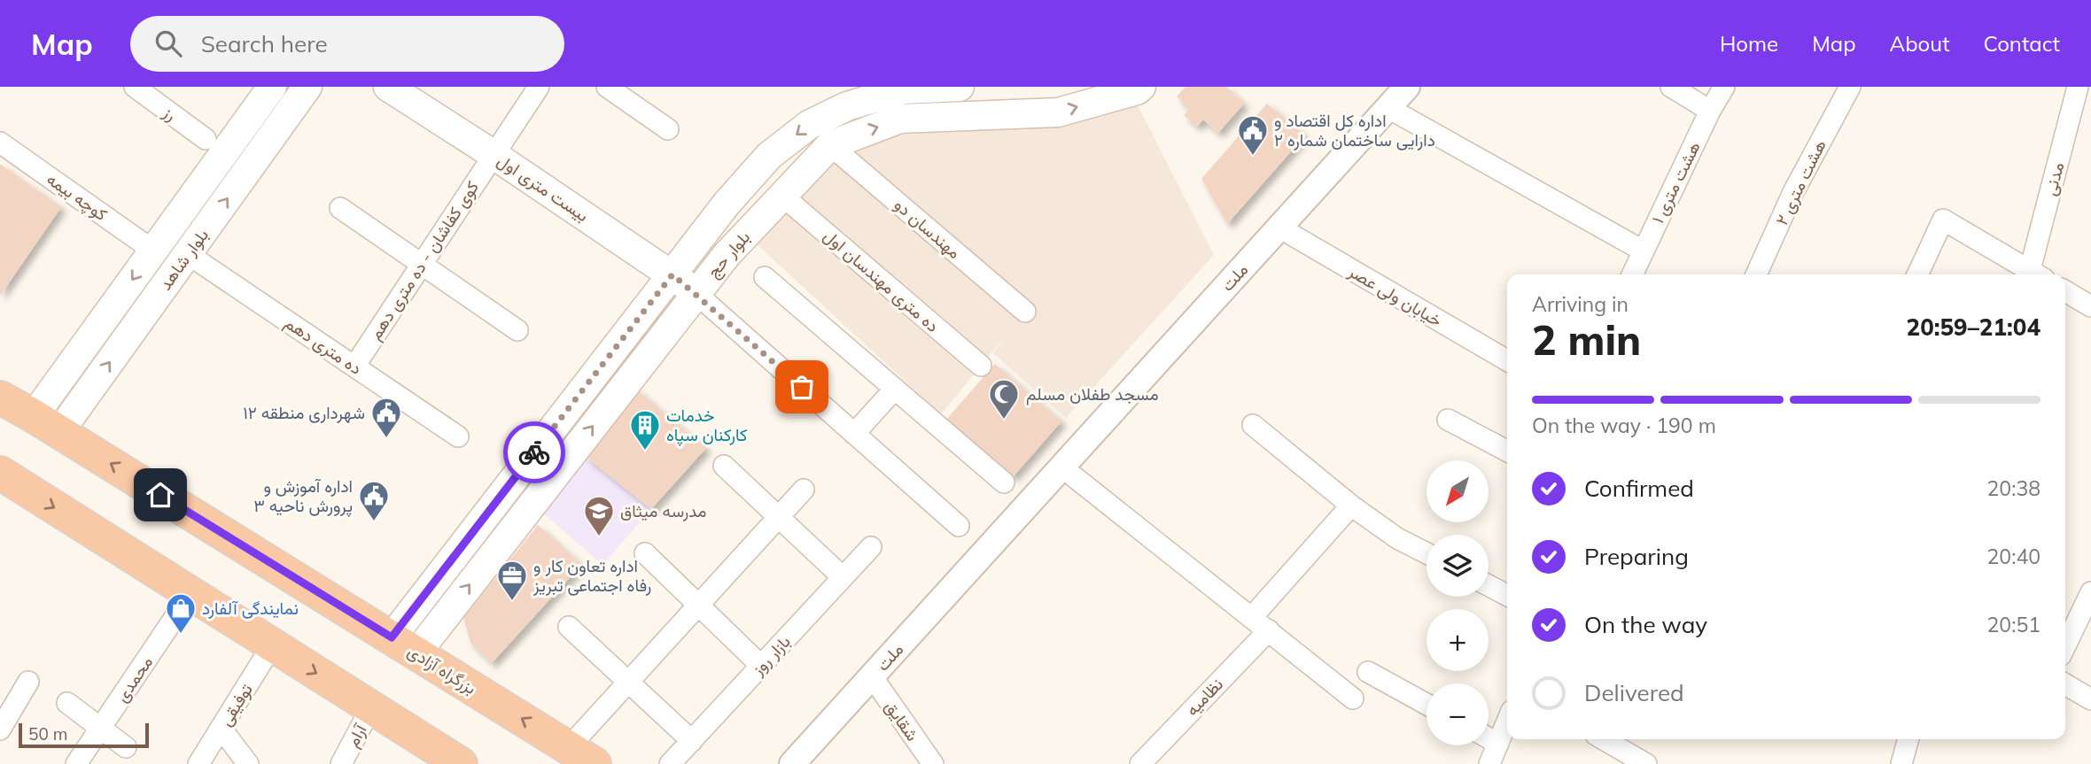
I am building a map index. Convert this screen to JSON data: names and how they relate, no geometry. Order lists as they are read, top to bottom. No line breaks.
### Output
{"streets":{"highway":["بزرگراه آزادی"],"main road":["بیست متری اول","بلوار حج","بلوار شاهد"],"street":["رز","مدنی","هشت متری ۱","هشت متری ۲","کوچه بیمه","مهندسان دو","کوی کفاشان - ده متری دهم","ملت","ده متری مهندسان اول","خیابان ولی عصر","ده متری دهم","بازار روز","محمدی","نظامیه","توفیقی","شقایق","آرام"]},"crossings":[["بیست متری اول","بلوار حج"],["بیست متری اول","کوی کفاشان - ده متری دهم"],["کوچه بیمه","بلوار شاهد"],["مهندسان دو","بلوار حج"],["بلوار حج","ده متری مهندسان اول"],["بلوار حج","بزرگراه آزادی"],["بلوار شاهد","ده متری دهم"],["بلوار شاهد","بزرگراه آزادی"],["کوی کفاشان - ده متری دهم","ده متری دهم"],["ملت","خیابان ولی عصر"],["ملت","شقایق"]],"places":{"public building":["اداره کل اقتصاد و دارایی ساختمان شماره ۲","شهرداری منطقه ۱۲","اداره آموزش و پرورش ناحیه ۳"],"mosque":["مسجد طفلان مسلم"],"building":["خدمات کارکنان سپاه"],"school or university":["مدرسه میثاق"],"office":["اداره تعاون کار و رفاه اجتماعی تبریز"],"shop":["نمایندگی آلفارد"]},"scale_bar":"50 m","north":"bottom left","page":{"header":"Map","search":"Search here","nav":["Home","Map","About","Contact"],"heading":["2 min","Arriving in","20:59–21:04"],"bar":"On the way · 190 m","list":[["Confirmed","20:38"],["Preparing","20:40"],["On the way","20:51"],"Delivered"],"map_buttons":["+","−"],"scale":"50 m"}}
